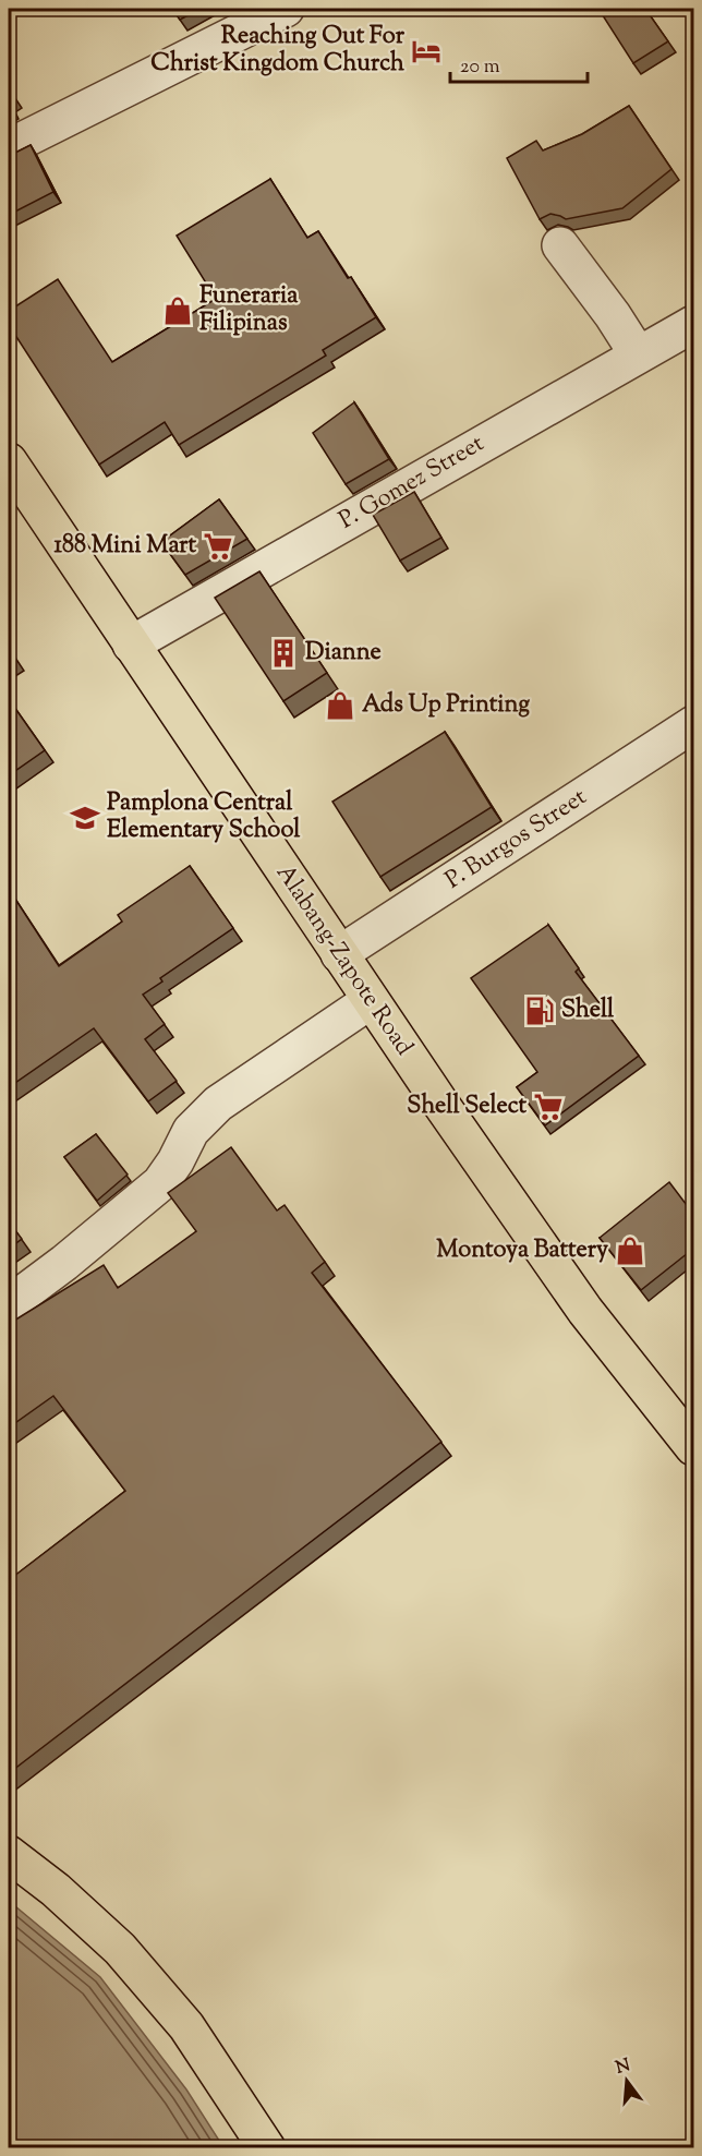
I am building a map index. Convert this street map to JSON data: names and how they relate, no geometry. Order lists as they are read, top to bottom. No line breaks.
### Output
{"streets":{"main road":["Alabang-Zapote Road"],"street":["P. Gomez Street","P. Burgos Street"]},"crossings":[["P. Gomez Street","Alabang-Zapote Road"],["P. Burgos Street","Alabang-Zapote Road"]],"places":{"hotel":["Reaching Out For Christ Kingdom Church"],"shop":["Funeraria Filipinas","Ads Up Printing","Montoya Battery"],"supermarket":["188 Mini Mart","Shell Select"],"building":["Dianne"],"school or university":["Pamplona Central Elementary School"],"fuel station":["Shell"]},"scale_bar":"20 m","north":"top"}
